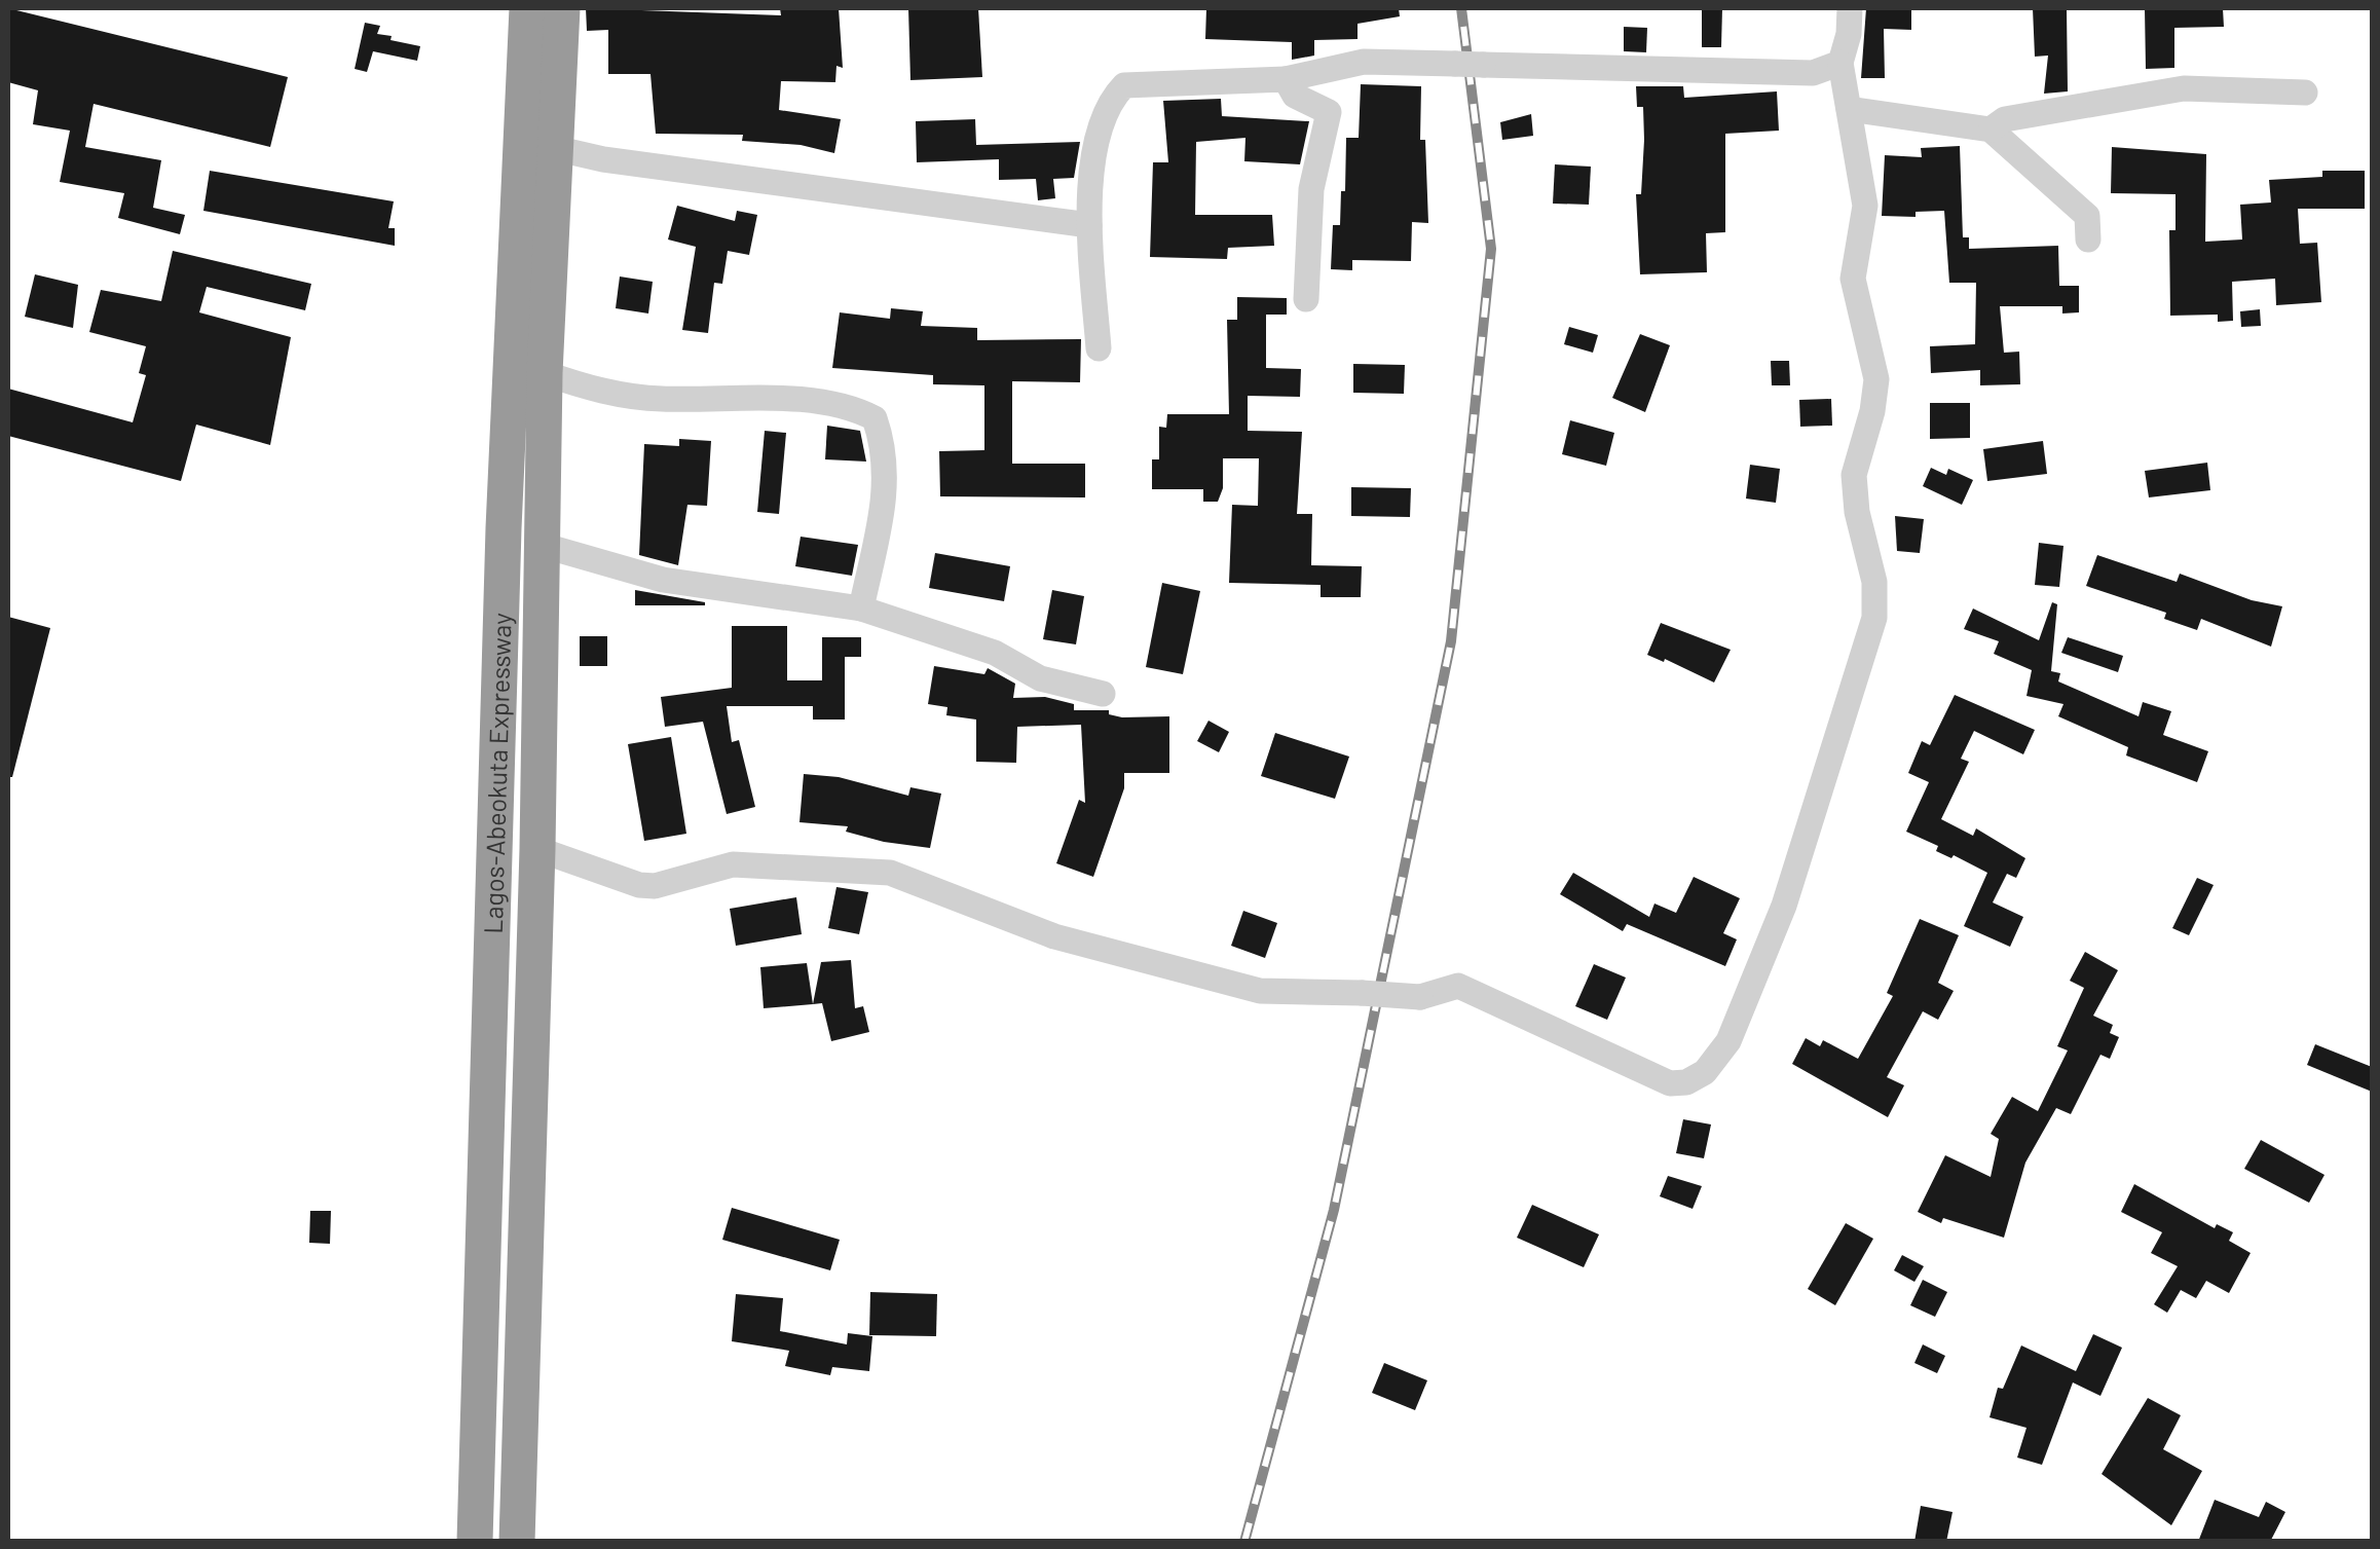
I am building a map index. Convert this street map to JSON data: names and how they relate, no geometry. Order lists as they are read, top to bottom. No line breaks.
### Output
{"streets":{"highway":["Lagos-Abeokuta Expressway"]}}
